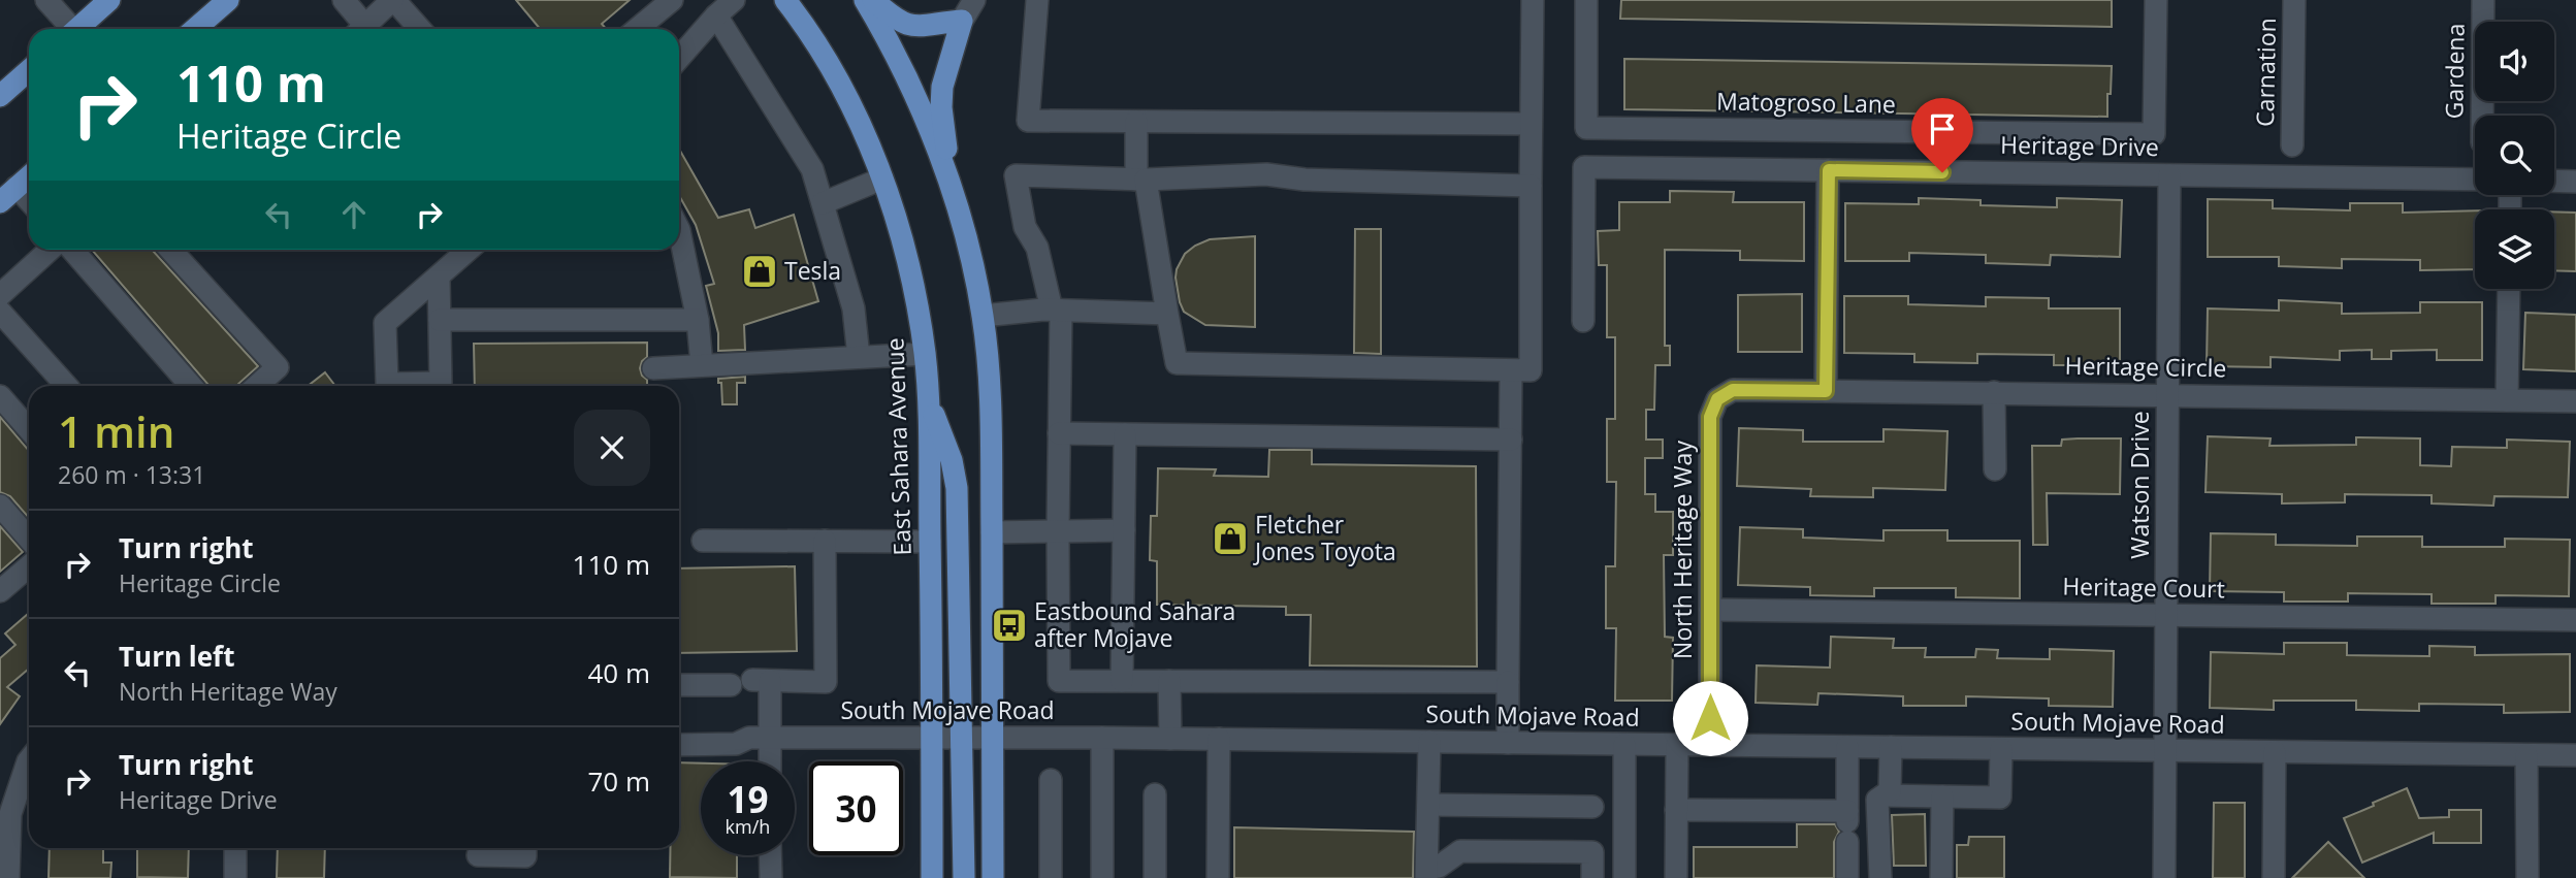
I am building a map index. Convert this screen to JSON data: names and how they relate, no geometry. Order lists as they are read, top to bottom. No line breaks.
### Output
{"streets":{"main road":["East Sahara Avenue"],"street":["Gardena","Carnation","Matogroso Lane","Heritage Drive","Heritage Circle","Watson Drive","North Heritage Way","Heritage Court","South Mojave Road"]},"crossings":[["Heritage Drive","Watson Drive"],["Heritage Circle","Watson Drive"],["Heritage Circle","North Heritage Way"],["East Sahara Avenue","South Mojave Road"],["Watson Drive","Heritage Court"],["Watson Drive","South Mojave Road"],["North Heritage Way","Heritage Court"],["North Heritage Way","South Mojave Road"]],"places":{"shop":["Tesla","Fletcher Jones Toyota"],"bus stop":["Eastbound Sahara after Mojave"]},"page":{"turn":["110 m","Heritage Circle"],"heading":["1 min","260 m · 13:31"],"list":[{"name":"Turn right","note":"Heritage Circle","value":"110 m"},{"name":"Turn left","note":"North Heritage Way","value":"40 m"},{"name":"Turn right","note":"Heritage Drive","value":"70 m"}],"speed":"19 km/h","limit":"30"}}
